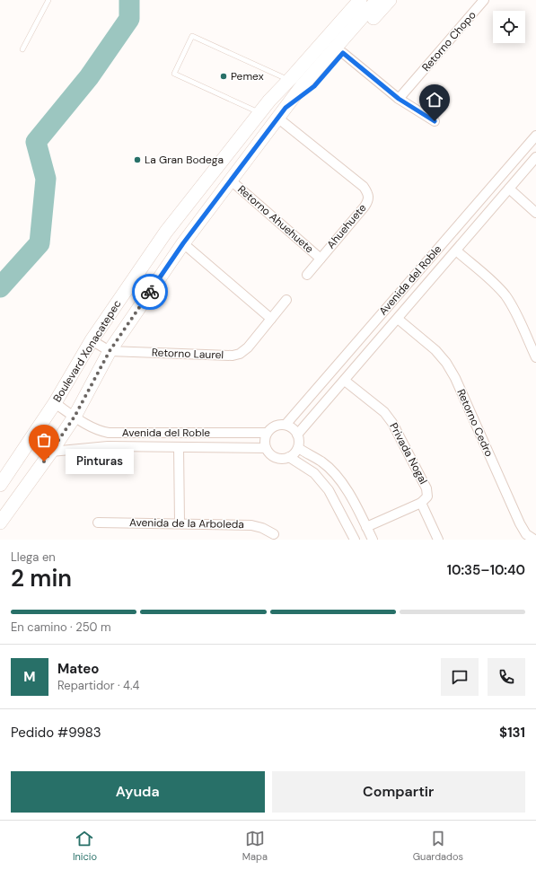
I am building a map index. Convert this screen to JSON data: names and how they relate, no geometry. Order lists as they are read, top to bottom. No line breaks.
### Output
{"streets":{"main road":["Boulevard Xonacatepec"],"street":["Retorno Chopo","Retorno Ahuehuete","Ahuehuete","Avenida del Roble","Retorno Laurel","Retorno Cedro","Privada Nogal","Avenida de la Arboleda"]},"crossings":[["Retorno Ahuehuete","Ahuehuete"],["Retorno Ahuehuete","Boulevard Xonacatepec"],["Ahuehuete","Boulevard Xonacatepec"],["Avenida del Roble","Boulevard Xonacatepec"],["Avenida del Roble","Retorno Cedro"],["Avenida del Roble","Privada Nogal"],["Boulevard Xonacatepec","Retorno Laurel"]],"places":["Pemex","La Gran Bodega","Pinturas"],"page":{"bubble":"Pinturas","heading":["2 min","Llega en","10:35–10:40"],"panel":["Mateo","Repartidor · 4.4","Pedido #9983","$131"],"bar":"En camino · 250 m","round":"M","buttons":["Ayuda","Compartir"],"tabs":["Inicio","Mapa","Guardados"]}}
